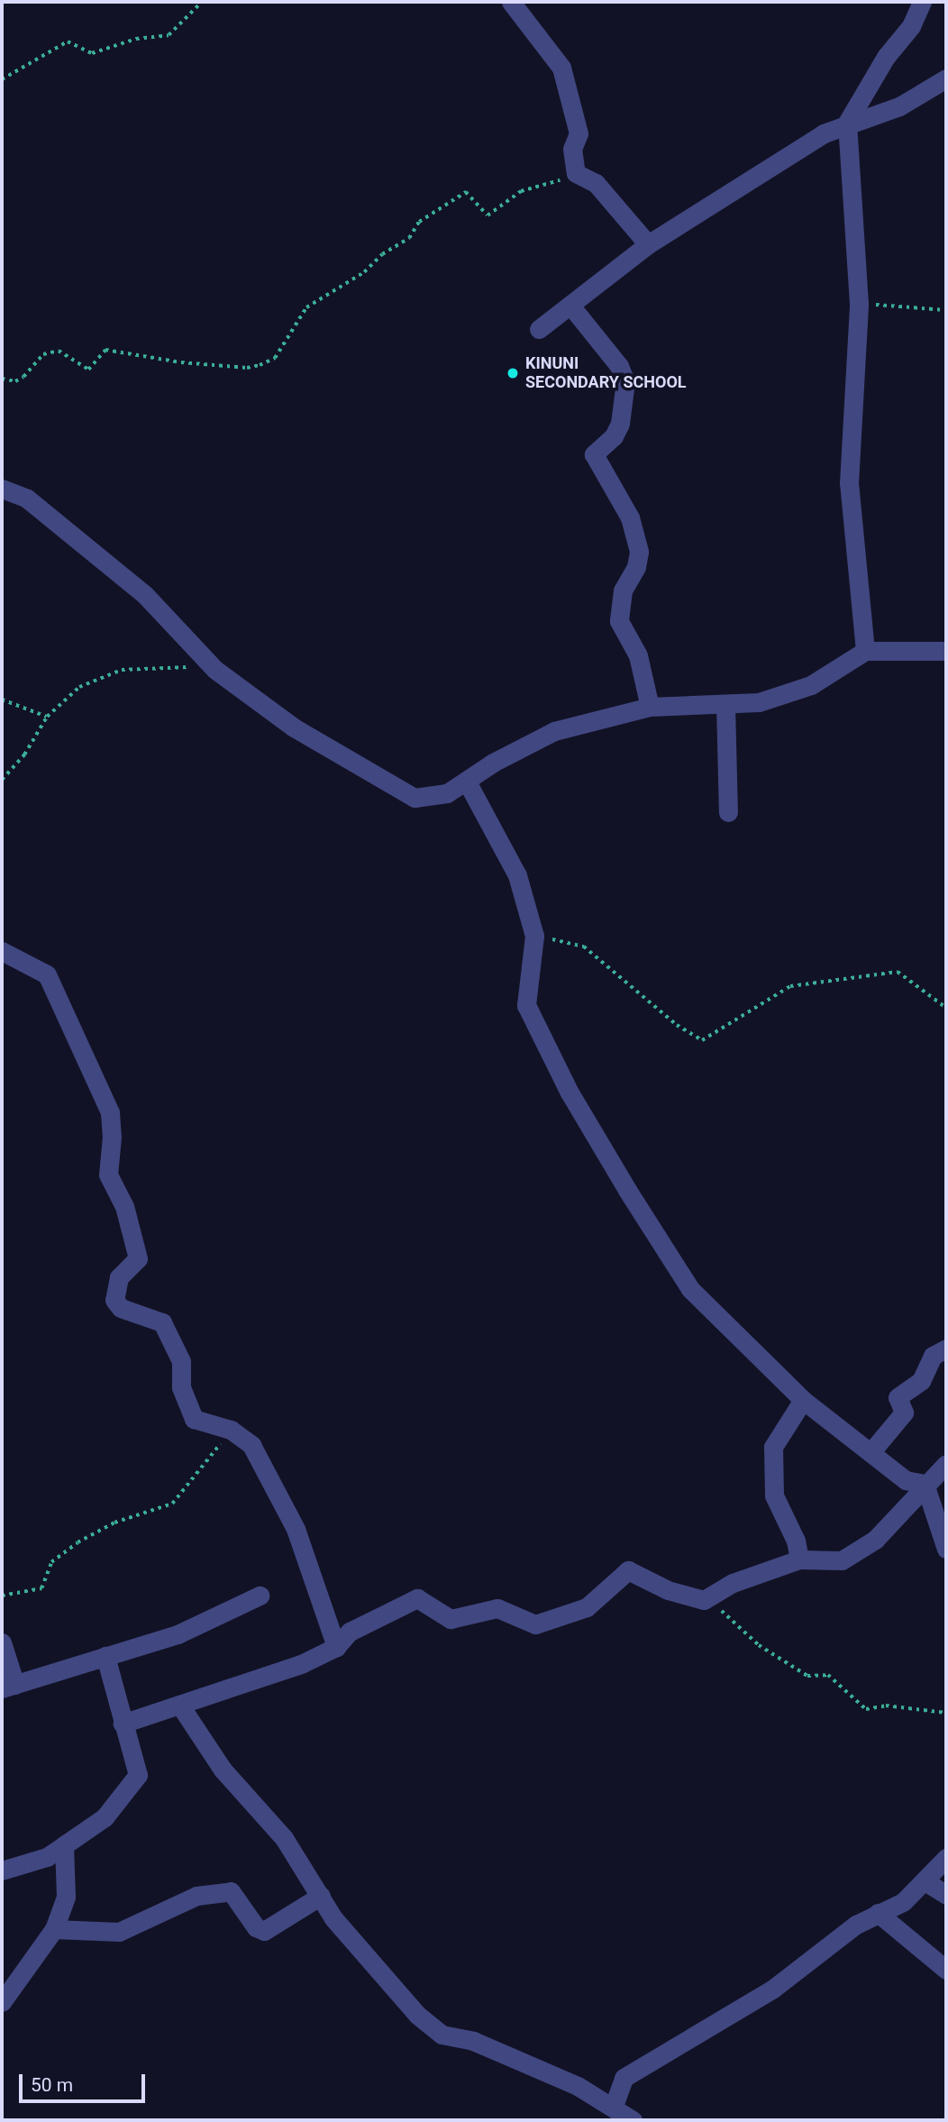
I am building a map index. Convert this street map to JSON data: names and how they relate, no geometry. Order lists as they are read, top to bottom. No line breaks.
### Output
{"places":["KINUNI SECONDARY SCHOOL"],"scale_bar":"50 m"}
